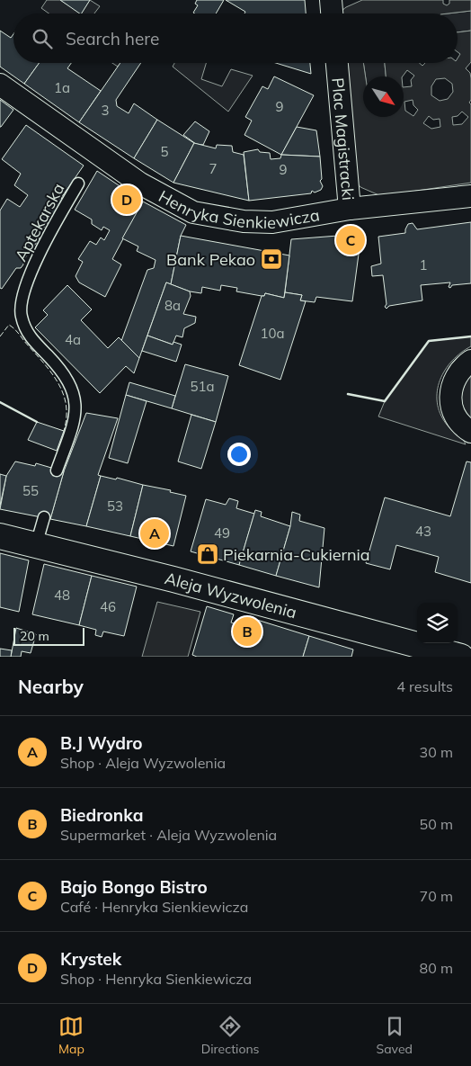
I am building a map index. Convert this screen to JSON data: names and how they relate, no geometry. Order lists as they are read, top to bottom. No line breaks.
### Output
{"streets":{"street":["Plac Magistracki","Henryka Sienkiewicza","Aleja Wyzwolenia"],"lane":["Aptekarska"]},"crossings":[["Plac Magistracki","Henryka Sienkiewicza"]],"places":{"bank":["Bank Pekao"],"shop":["Piekarnia-Cukiernia"]},"house_numbers":["1a","9","3","5","7","9","1","8a","10a","4a","51a","55","53","43","49","48","46"],"scale_bar":"20 m","north":"bottom right","page":{"search":"Search here","pins":["D","C","A","B"],"scale":"20 m","heading":["Nearby","4 results"],"list":[{"mark":"A","name":"B.J Wydro","note":"Shop · Aleja Wyzwolenia","value":"30 m"},{"mark":"B","name":"Biedronka","note":"Supermarket · Aleja Wyzwolenia","value":"50 m"},{"mark":"C","name":"Bajo Bongo Bistro","note":"Café · Henryka Sienkiewicza","value":"70 m"},{"mark":"D","name":"Krystek","note":"Shop · Henryka Sienkiewicza","value":"80 m"}],"nav":["Map","Directions","Saved"]}}
